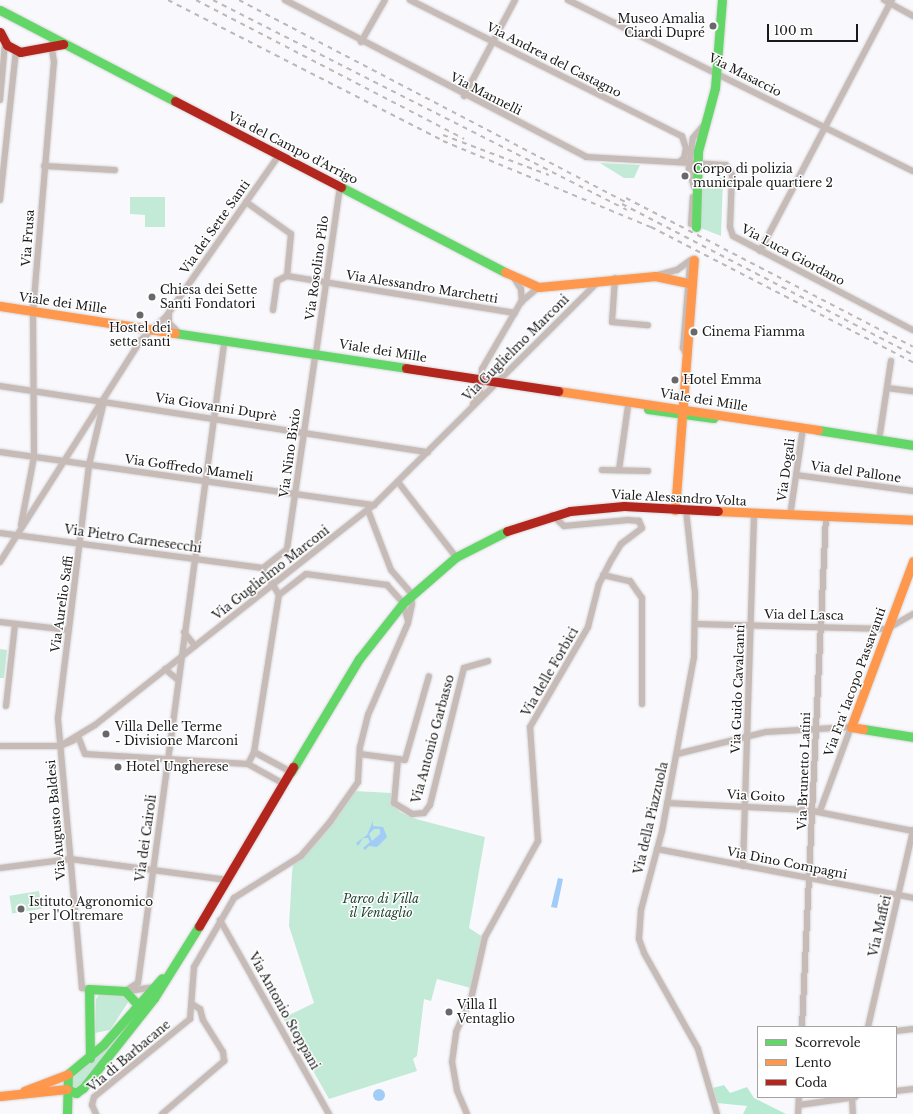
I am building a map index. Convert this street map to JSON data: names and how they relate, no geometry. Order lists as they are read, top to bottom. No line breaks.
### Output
{"streets":{"street":["Via Andrea del Castagno","Via Masaccio","Via Mannelli","Via del Campo d'Arrigo","Via dei Sette Santi","Via Frusa","Via Luca Giordano","Via Rosolino Pilo","Via Alessandro Marchetti","Viale dei Mille","Via Guglielmo Marconi","Via Giovanni Duprè","Via Nino Bixio","Via Goffredo Mameli","Via Dogali","Via del Pallone","Viale Alessandro Volta","Via Pietro Carnesecchi","Via Aurelio Saffi","Via del Lasca","Via delle Forbici","Via Fra' Iacopo Passavanti","Via Guido Cavalcanti","Via Antonio Garbasso","Via Brunetto Latini","Via Goito","Via della Piazzuola","Via Augusto Baldesi","Via dei Cairoli","Via Dino Compagni","Via Maffei","Via Antonio Stoppani","Via di Barbacane"]},"crossings":[["Via Andrea del Castagno","Via Mannelli"],["Via Mannelli","Via Luca Giordano"],["Via del Campo d'Arrigo","Via dei Sette Santi"],["Via del Campo d'Arrigo","Via Frusa"],["Via del Campo d'Arrigo","Via Rosolino Pilo"],["Via del Campo d'Arrigo","Via Guglielmo Marconi"],["Via dei Sette Santi","Via Frusa"],["Via dei Sette Santi","Viale dei Mille"],["Via dei Sette Santi","Via Giovanni Duprè"],["Via dei Sette Santi","Via Goffredo Mameli"],["Via dei Sette Santi","Via Pietro Carnesecchi"],["Via dei Sette Santi","Via Aurelio Saffi"],["Via Frusa","Viale dei Mille"],["Via Frusa","Via Giovanni Duprè"],["Via Frusa","Via Goffredo Mameli"],["Via Frusa","Via Pietro Carnesecchi"],["Via Rosolino Pilo","Via Alessandro Marchetti"],["Via Rosolino Pilo","Viale dei Mille"],["Via Rosolino Pilo","Via Nino Bixio"],["Via Alessandro Marchetti","Via Guglielmo Marconi"],["Viale dei Mille","Via Guglielmo Marconi"],["Viale dei Mille","Via Nino Bixio"],["Viale dei Mille","Via Dogali"],["Viale dei Mille","Via dei Cairoli"],["Via Guglielmo Marconi","Via Giovanni Duprè"],["Via Guglielmo Marconi","Via Goffredo Mameli"],["Via Guglielmo Marconi","Via Aurelio Saffi"],["Via Guglielmo Marconi","Via Augusto Baldesi"],["Via Guglielmo Marconi","Via dei Cairoli"],["Via Giovanni Duprè","Via Nino Bixio"],["Via Giovanni Duprè","Via dei Cairoli"],["Via Nino Bixio","Via Goffredo Mameli"],["Via Nino Bixio","Via Pietro Carnesecchi"],["Via Goffredo Mameli","Via Aurelio Saffi"],["Via Goffredo Mameli","Via dei Cairoli"],["Via Dogali","Via del Pallone"],["Via Dogali","Viale Alessandro Volta"],["Viale Alessandro Volta","Via delle Forbici"],["Viale Alessandro Volta","Via Guido Cavalcanti"],["Viale Alessandro Volta","Via Brunetto Latini"],["Viale Alessandro Volta","Via della Piazzuola"],["Via Pietro Carnesecchi","Via Aurelio Saffi"],["Via Pietro Carnesecchi","Via dei Cairoli"],["Via Aurelio Saffi","Via Augusto Baldesi"],["Via del Lasca","Via Fra' Iacopo Passavanti"],["Via del Lasca","Via Guido Cavalcanti"],["Via del Lasca","Via Brunetto Latini"],["Via del Lasca","Via della Piazzuola"],["Via Fra' Iacopo Passavanti","Via Brunetto Latini"],["Via Fra' Iacopo Passavanti","Via Goito"],["Via Guido Cavalcanti","Via Goito"],["Via Guido Cavalcanti","Via Dino Compagni"],["Via Brunetto Latini","Via Goito"],["Via Brunetto Latini","Via Dino Compagni"],["Via Goito","Via della Piazzuola"],["Via Goito","Via Maffei"],["Via della Piazzuola","Via Dino Compagni"],["Via Dino Compagni","Via Maffei"]],"parks":["Parco di Villa il Ventaglio"],"places":["Museo Amalia Ciardi Dupré","Corpo di polizia municipale quartiere 2","Chiesa dei Sette Santi Fondatori","Hostel dei sette santi","Cinema Fiamma","Hotel Emma","Villa Delle Terme - Divisione Marconi","Hotel Ungherese","Istituto Agronomico per l'Oltremare","Villa Il Ventaglio"],"legend":["Scorrevole","Lento","Coda"],"scale_bar":"100 m"}
